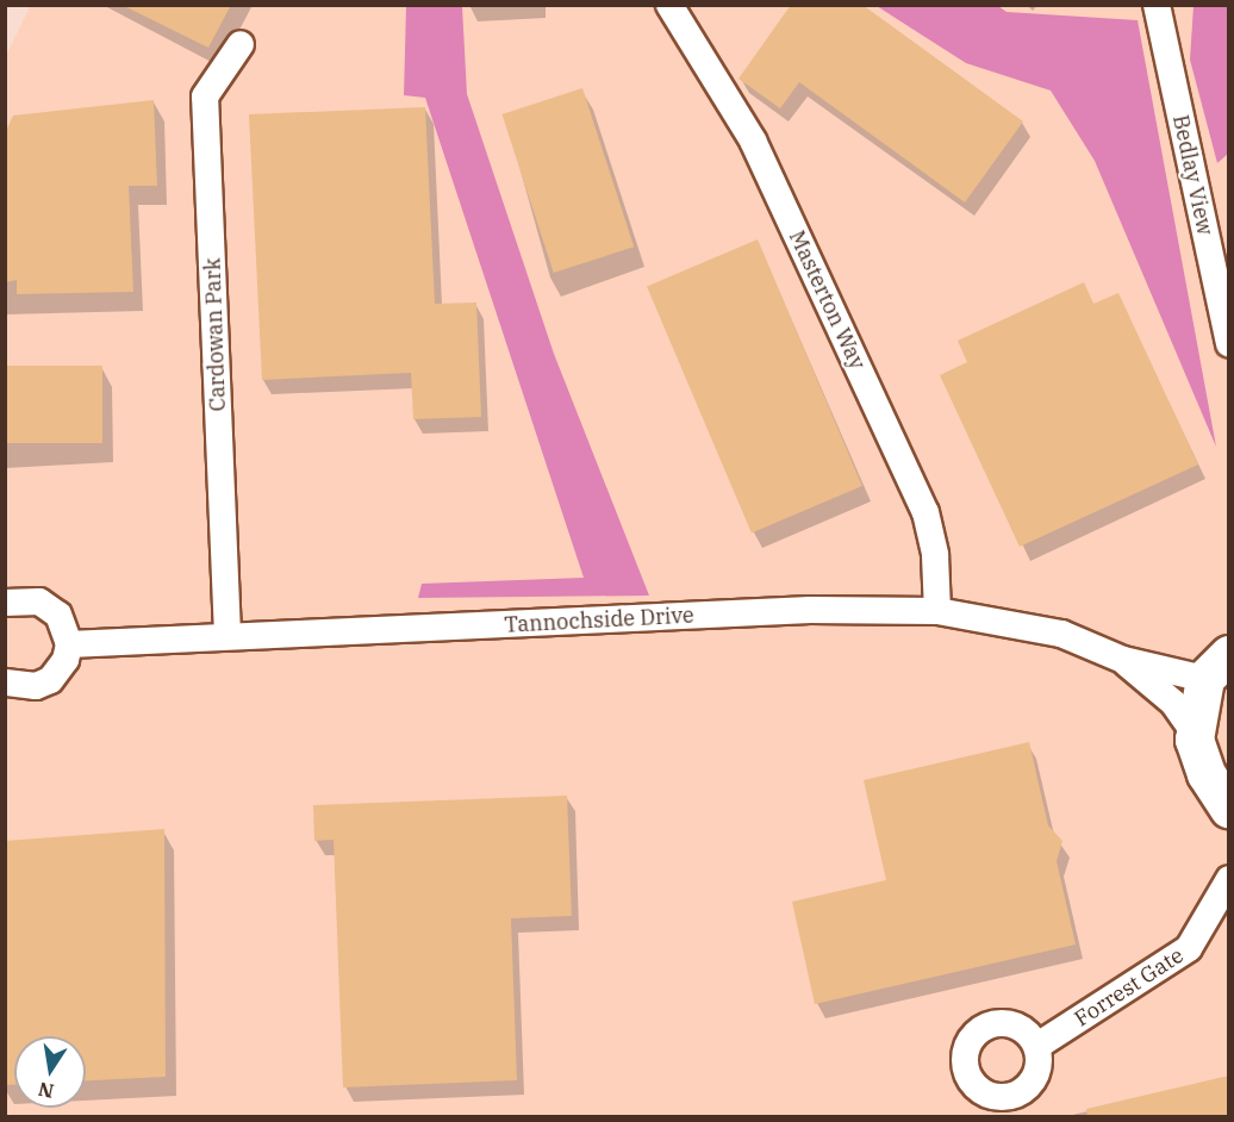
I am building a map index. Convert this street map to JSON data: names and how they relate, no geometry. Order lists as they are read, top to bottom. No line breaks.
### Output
{"streets":{"street":["Bedlay View","Masterton Way","Cardowan Park","Tannochside Drive","Forrest Gate"]},"crossings":[["Masterton Way","Tannochside Drive"],["Cardowan Park","Tannochside Drive"]],"north":"bottom"}
